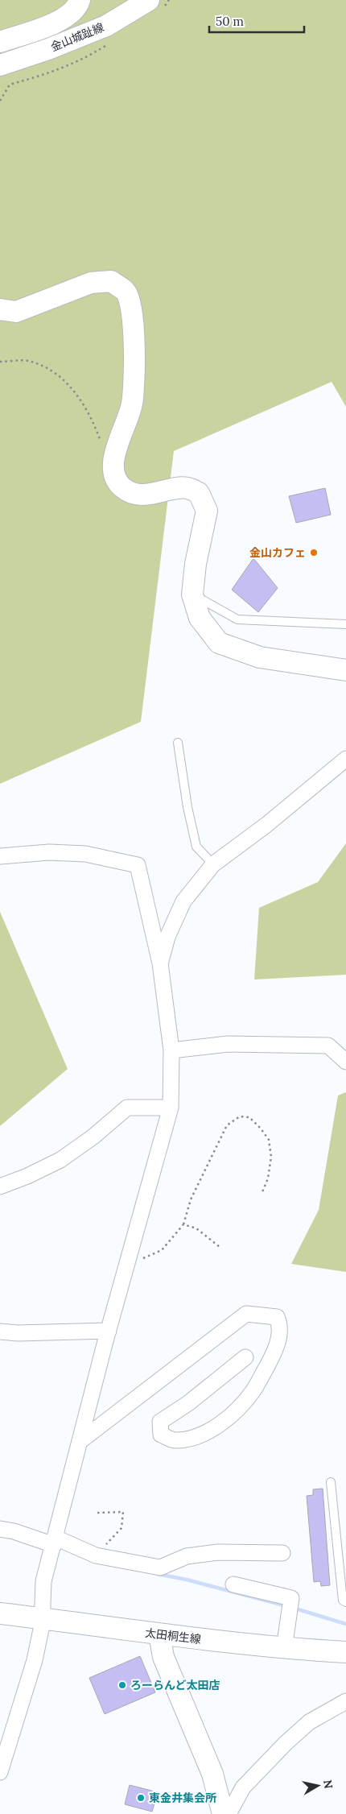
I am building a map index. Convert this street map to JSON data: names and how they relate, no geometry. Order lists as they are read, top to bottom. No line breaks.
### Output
{"streets":{"street":["金山城趾線","太田桐生線"]},"places":["金山カフェ","ろーらんど太田店","東金井集会所"],"scale_bar":"50 m","north":"right"}
